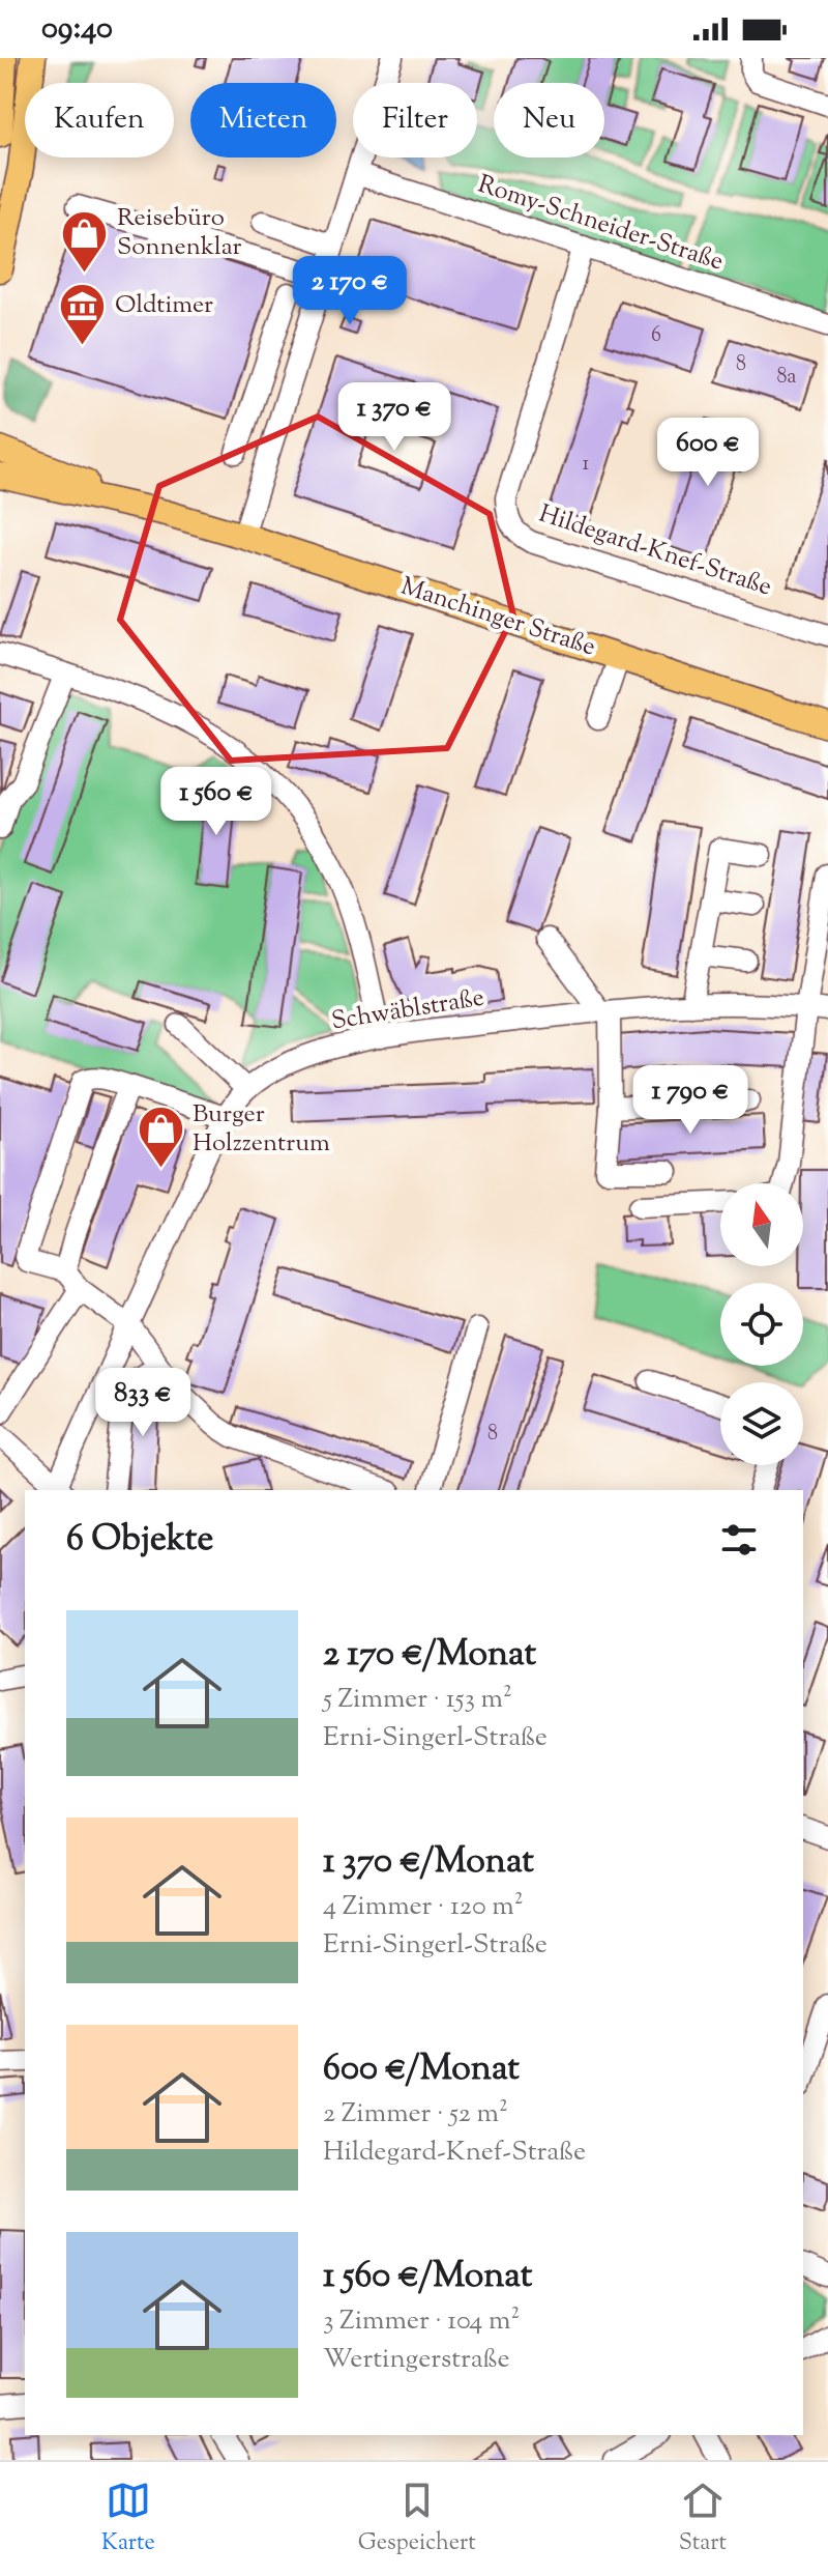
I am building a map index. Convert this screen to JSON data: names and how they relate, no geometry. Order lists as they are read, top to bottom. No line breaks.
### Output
{"streets":{"main road":["Manchinger Straße"],"street":["Romy-Schneider-Straße","Hildegard-Knef-Straße","Schwäblstraße"]},"crossings":[["Romy-Schneider-Straße","Hildegard-Knef-Straße"]],"places":{"shop":["Reisebüro Sonnenklar","Burger Holzzentrum"],"museum":["Oldtimer"]},"house_numbers":["6","8","8a","1","8"],"north":"top","page":{"status":"09:40","chip":["Kaufen","Mieten","Filter","Neu"],"price":["2 170 €","1 370 €","600 €","1 560 €","1 790 €","833 €"],"heading":"6 Objekte","list":[{"name":"2 170 €/Monat","note":"5 Zimmer · 153 m² · Erni-Singerl-Straße"},{"name":"1 370 €/Monat","note":"4 Zimmer · 120 m² · Erni-Singerl-Straße"},{"name":"600 €/Monat","note":"2 Zimmer · 52 m² · Hildegard-Knef-Straße"},{"name":"1 560 €/Monat","note":"3 Zimmer · 104 m² · Wertingerstraße"}],"tabs":["Karte","Gespeichert","Start"]}}
